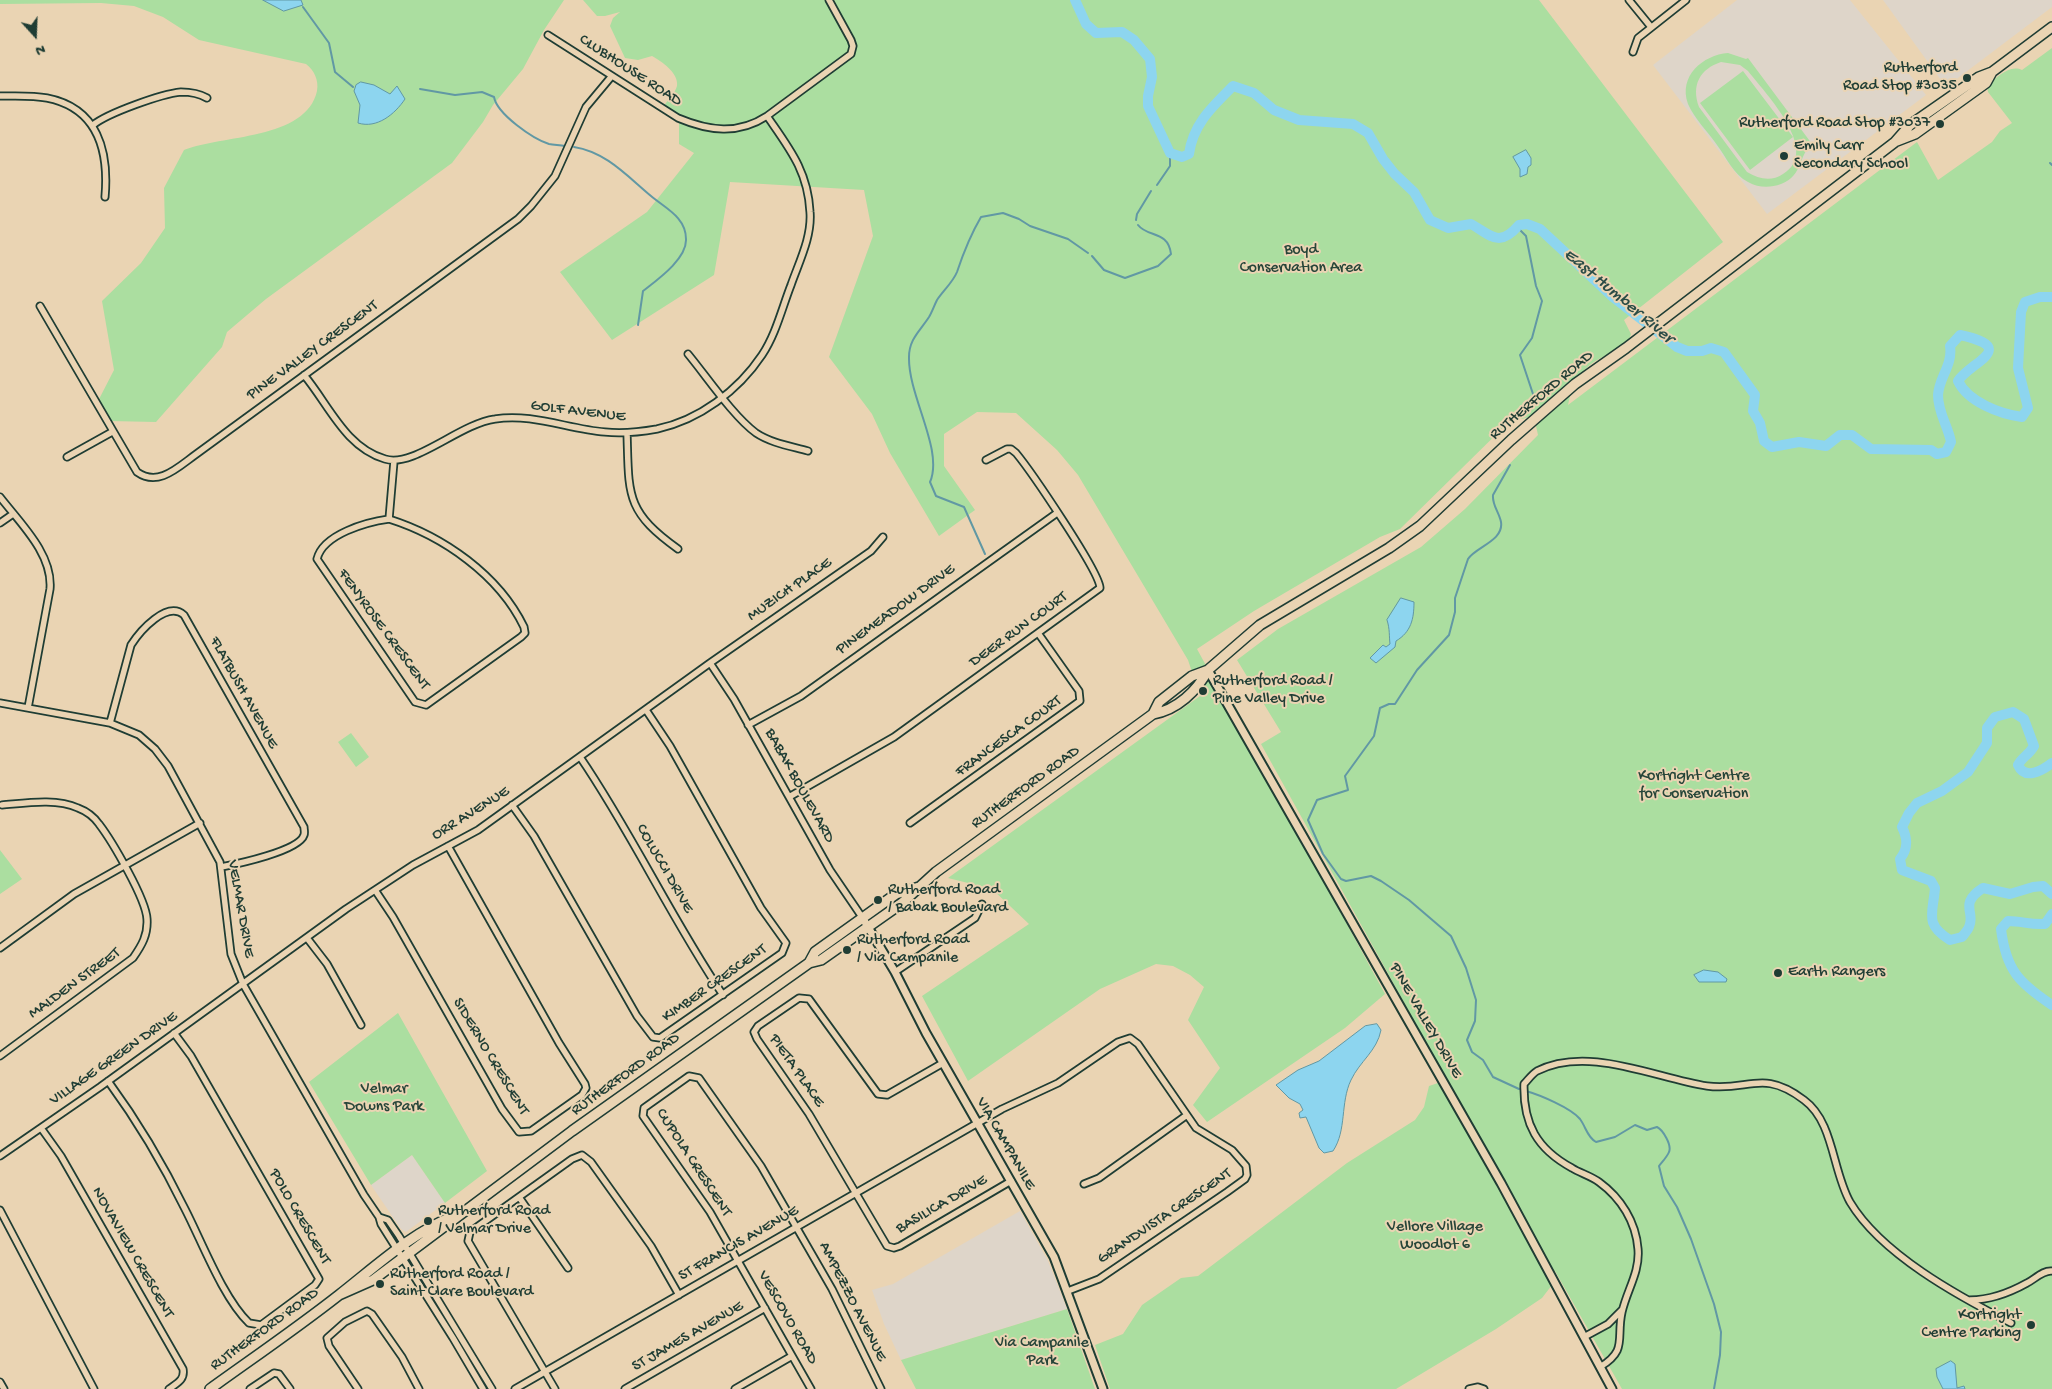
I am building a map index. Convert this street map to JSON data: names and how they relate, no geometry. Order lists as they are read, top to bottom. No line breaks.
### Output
{"streets":{"main road":["RUTHERFORD ROAD"],"street":["CLUBHOUSE ROAD","PINE VALLEY CRESCENT","GOLF AVENUE","MUZICH PLACE","PINEMEADOW DRIVE","FENYROSE CRESCENT","DEER RUN COURT","FLATBUSH AVENUE","FRANCESCA COURT","BABAK BOULEVARD","ORR AVENUE","COLUCCI DRIVE","VELMAR DRIVE","MALDEN STREET","KIMBER CRESCENT","PINE VALLEY DRIVE","SIDERNO CRESCENT","VILLAGE GREEN DRIVE","PIETA PLACE","VIA CAMPANILE","CUPOLA CRESCENT","BASILICA DRIVE","POLO CRESCENT","GRANDVISTA CRESCENT","ST FRANCIS AVENUE","NOVAVIEW CRESCENT","AMPEZZO AVENUE","VESCOVO ROAD","ST JAMES AVENUE"]},"crossings":[["CLUBHOUSE ROAD","PINE VALLEY CRESCENT"],["CLUBHOUSE ROAD","GOLF AVENUE"],["RUTHERFORD ROAD","BABAK BOULEVARD"],["RUTHERFORD ROAD","VELMAR DRIVE"],["RUTHERFORD ROAD","PINE VALLEY DRIVE"],["RUTHERFORD ROAD","VIA CAMPANILE"],["MUZICH PLACE","BABAK BOULEVARD"],["MUZICH PLACE","ORR AVENUE"],["PINEMEADOW DRIVE","DEER RUN COURT"],["PINEMEADOW DRIVE","BABAK BOULEVARD"],["DEER RUN COURT","FRANCESCA COURT"],["DEER RUN COURT","BABAK BOULEVARD"],["FLATBUSH AVENUE","VELMAR DRIVE"],["BABAK BOULEVARD","ORR AVENUE"],["BABAK BOULEVARD","VIA CAMPANILE"],["ORR AVENUE","COLUCCI DRIVE"],["ORR AVENUE","VELMAR DRIVE"],["ORR AVENUE","KIMBER CRESCENT"],["ORR AVENUE","SIDERNO CRESCENT"],["ORR AVENUE","VILLAGE GREEN DRIVE"],["COLUCCI DRIVE","KIMBER CRESCENT"],["VELMAR DRIVE","VILLAGE GREEN DRIVE"],["VILLAGE GREEN DRIVE","POLO CRESCENT"],["VILLAGE GREEN DRIVE","NOVAVIEW CRESCENT"],["PIETA PLACE","VIA CAMPANILE"],["PIETA PLACE","BASILICA DRIVE"],["PIETA PLACE","ST FRANCIS AVENUE"],["VIA CAMPANILE","BASILICA DRIVE"],["VIA CAMPANILE","GRANDVISTA CRESCENT"],["VIA CAMPANILE","ST FRANCIS AVENUE"],["CUPOLA CRESCENT","ST FRANCIS AVENUE"],["CUPOLA CRESCENT","AMPEZZO AVENUE"],["CUPOLA CRESCENT","VESCOVO ROAD"],["BASILICA DRIVE","ST FRANCIS AVENUE"],["GRANDVISTA CRESCENT","ST FRANCIS AVENUE"],["ST FRANCIS AVENUE","AMPEZZO AVENUE"],["ST FRANCIS AVENUE","VESCOVO ROAD"],["VESCOVO ROAD","ST JAMES AVENUE"]],"water":["East Humber River"],"parks":["Boyd Conservation Area","Kortright Centre for Conservation","Velmar Downs Park","Vellore Village Woodlot 6","Via Campanile Park"],"places":["Rutherford Road Stop #3035","Rutherford Road Stop #3037","Emily Carr Secondary School","Rutherford Road / Pine Valley Drive","Rutherford Road / Babak Boulevard","Rutherford Road / Via Campanile","Earth Rangers","Rutherford Road / Velmar Drive","Rutherford Road / Saint Clare Boulevard","Kortright Centre Parking"],"north":"bottom"}
